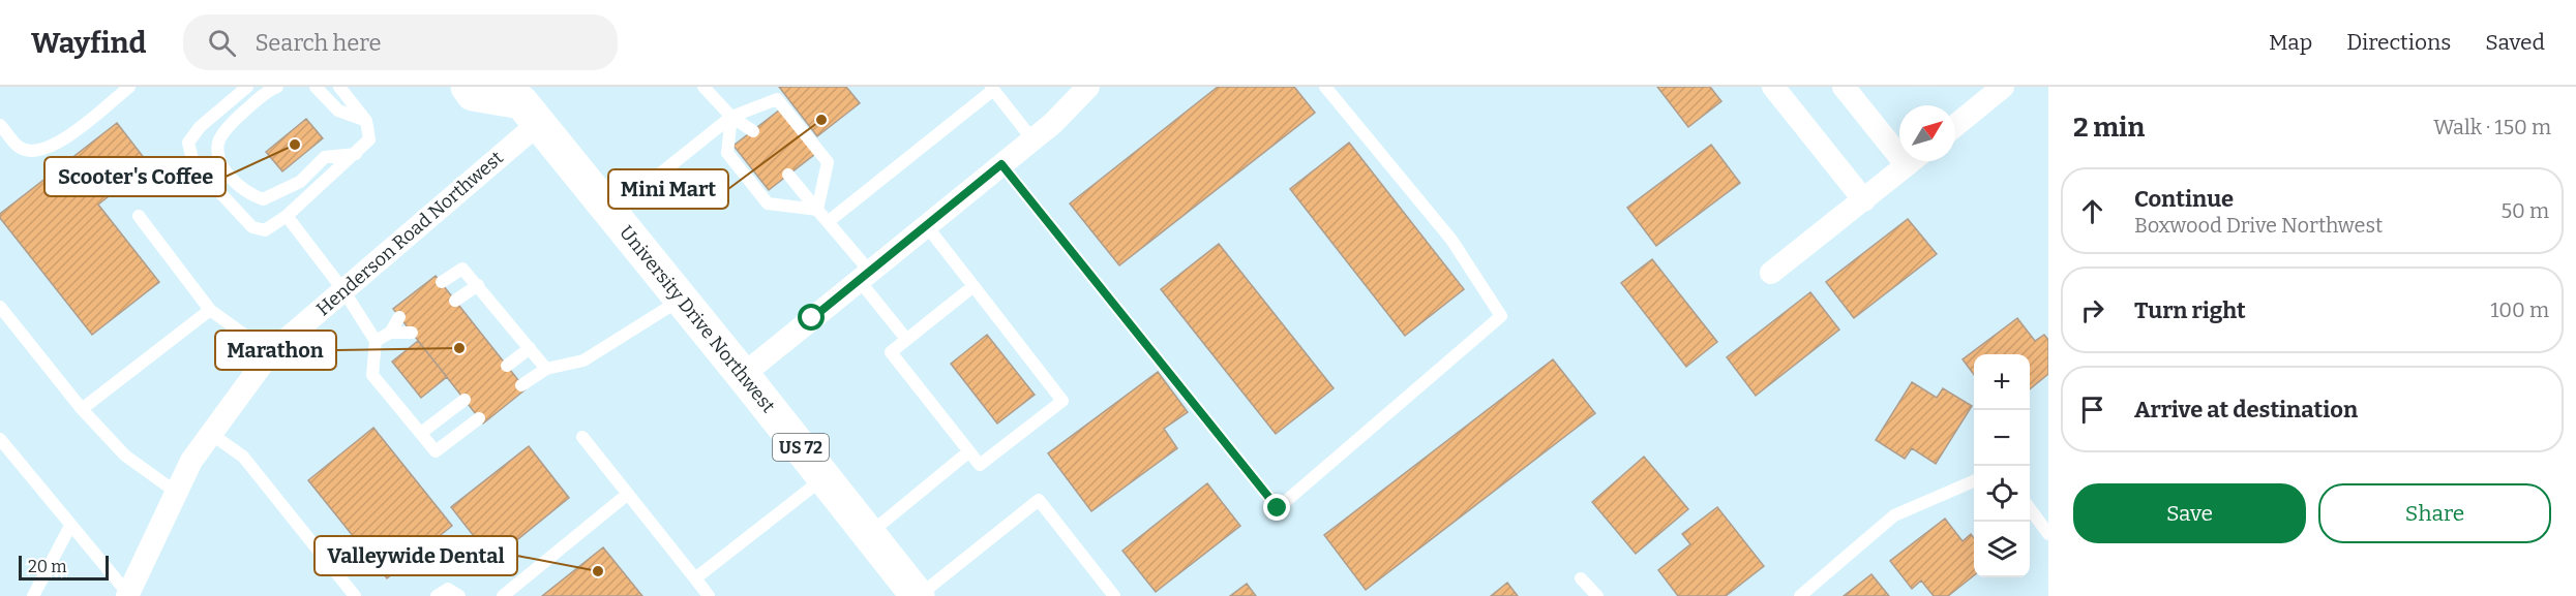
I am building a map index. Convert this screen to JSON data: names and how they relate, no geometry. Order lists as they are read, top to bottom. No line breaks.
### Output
{"streets":{"highway":["University Drive Northwest","US 72"],"street":["Henderson Road Northwest"]},"crossings":[["Henderson Road Northwest","University Drive Northwest"]],"places":["Mini Mart","Scooter's Coffee","Marathon","Valleywide Dental"],"scale_bar":"20 m","north":"top right","page":{"header":"Wayfind","search":"Search here","nav":["Map","Directions","Saved"],"heading":["2 min","Walk · 150 m"],"list":[["Continue","Boxwood Drive Northwest","50 m"],["Turn right","100 m"],"Arrive at destination"],"map_buttons":["+","−"],"buttons":["Save","Share"],"scale":"20 m"}}
